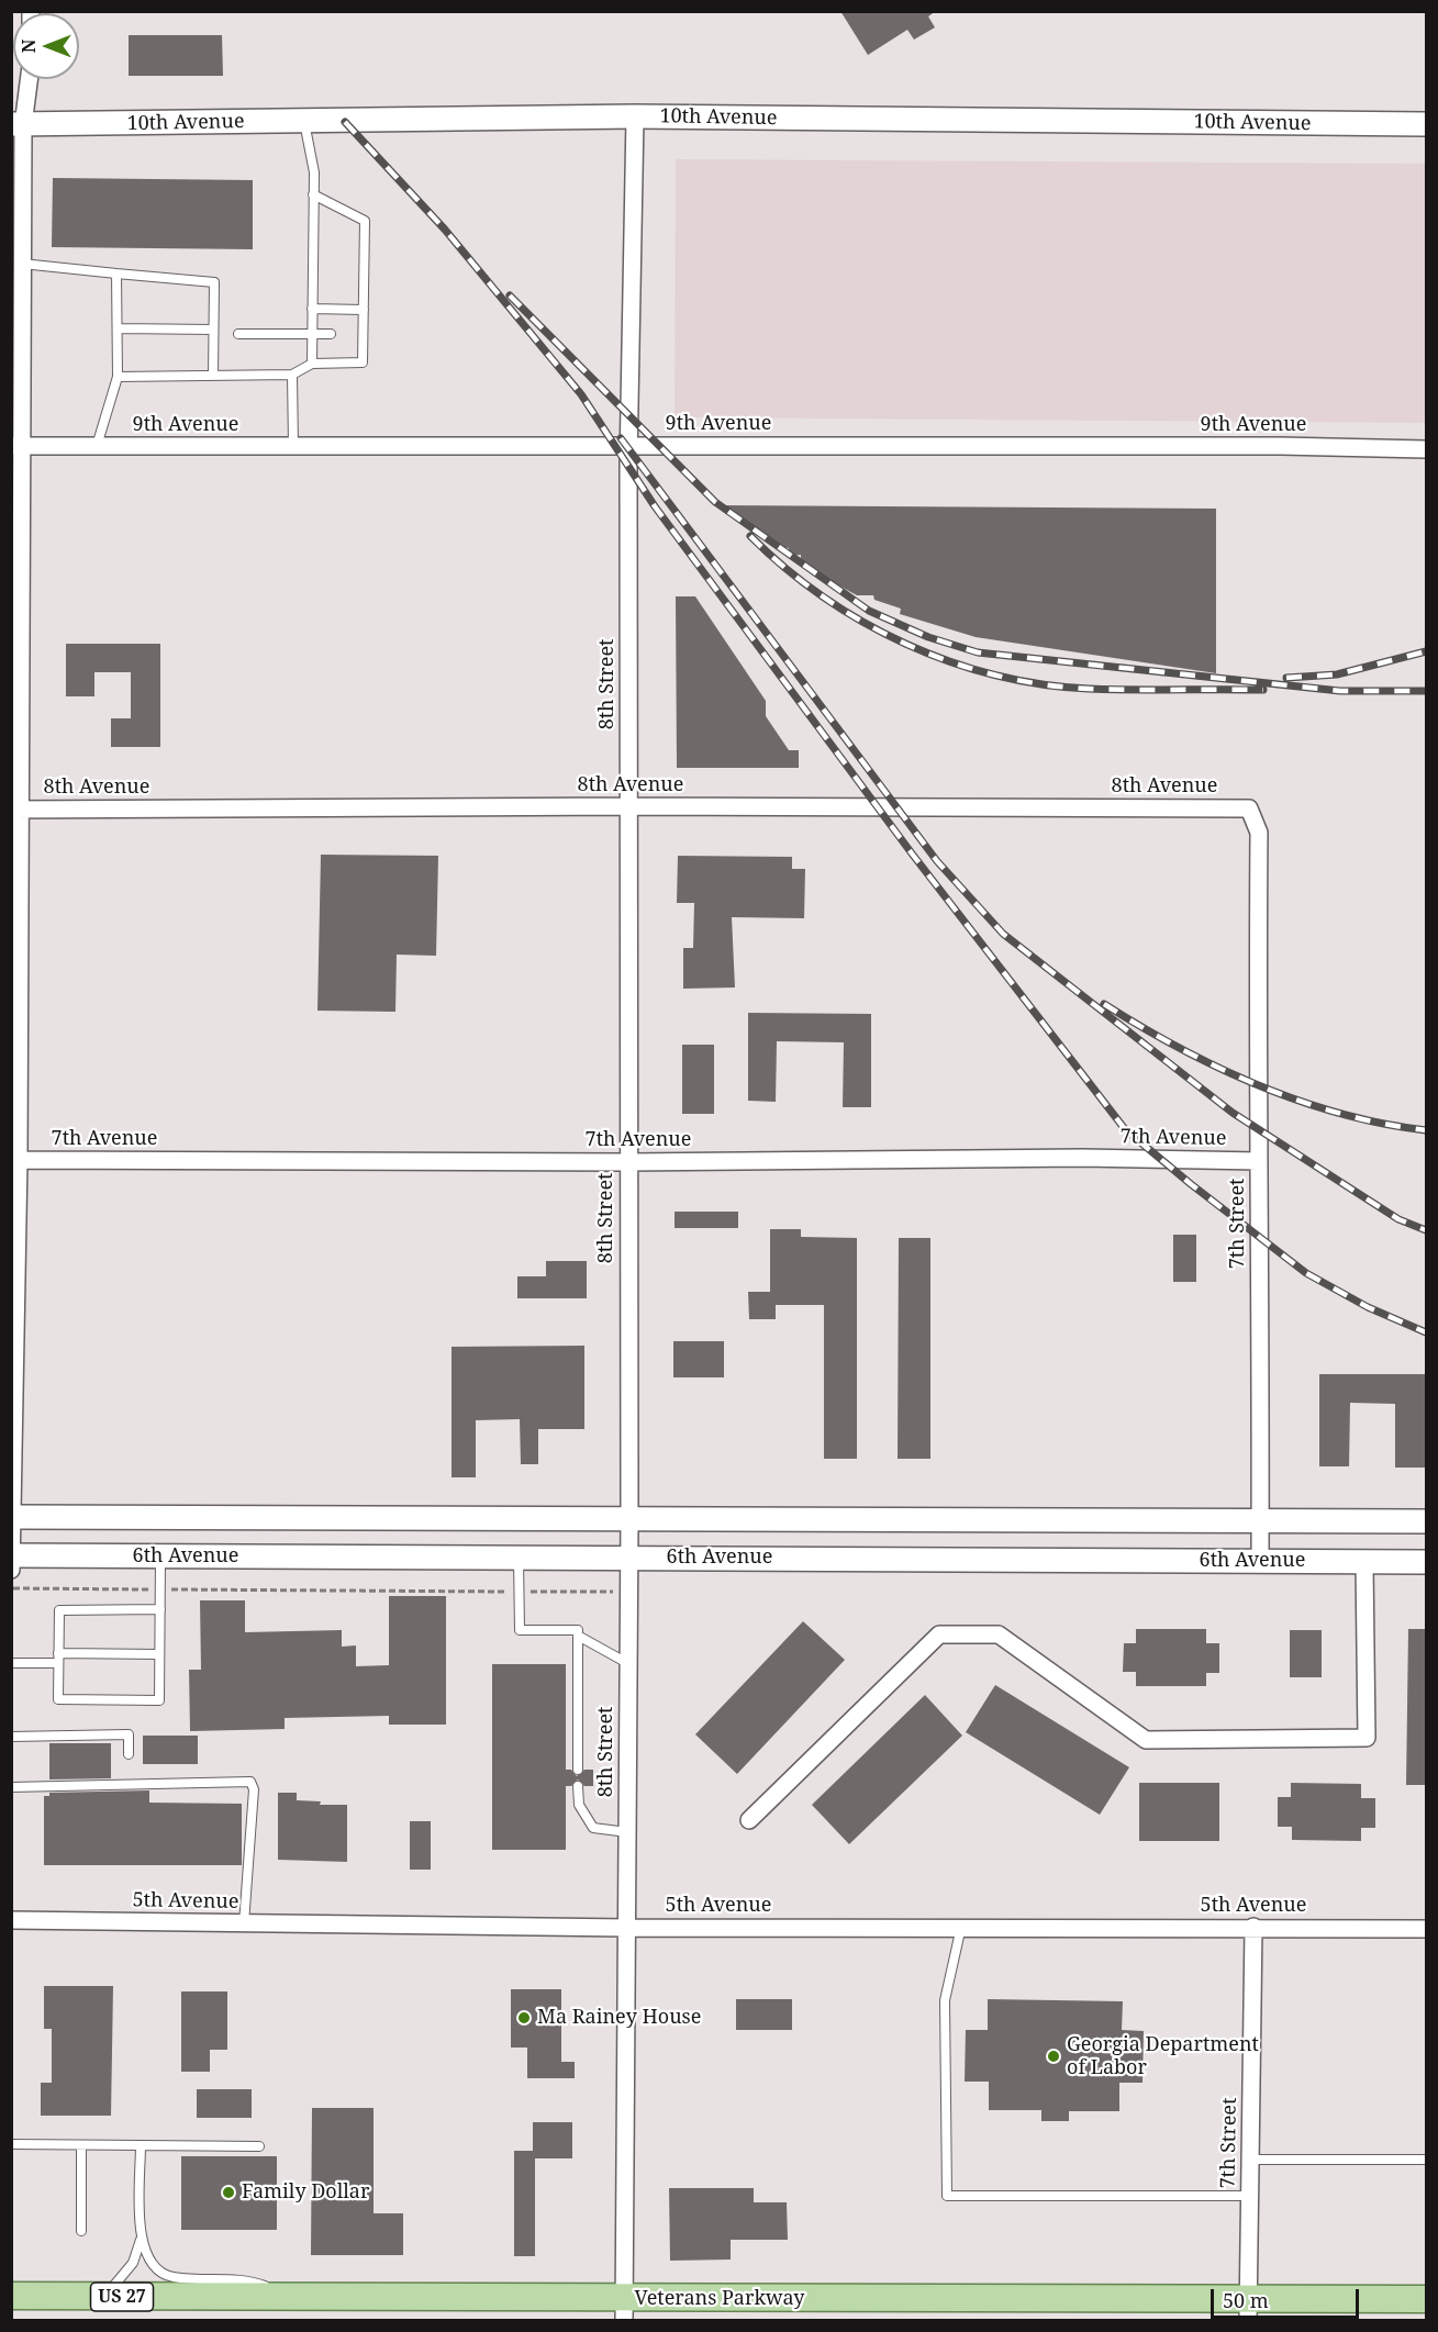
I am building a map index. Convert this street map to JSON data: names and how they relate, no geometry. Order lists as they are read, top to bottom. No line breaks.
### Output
{"streets":{"main road":["10th Avenue","6th Avenue","US 27","Veterans Parkway"],"street":["9th Avenue","8th Street","8th Avenue","7th Avenue","7th Street","5th Avenue"]},"crossings":[["10th Avenue","8th Street"],["9th Avenue","8th Street"],["8th Street","8th Avenue"],["8th Street","7th Avenue"],["8th Street","6th Avenue"],["8th Street","5th Avenue"],["8th Street","Veterans Parkway"],["8th Avenue","7th Street"],["7th Avenue","7th Street"],["7th Street","6th Avenue"],["7th Street","5th Avenue"],["7th Street","Veterans Parkway"]],"places":["Ma Rainey House","Georgia Department of Labor","Family Dollar"],"scale_bar":"50 m","north":"left"}
